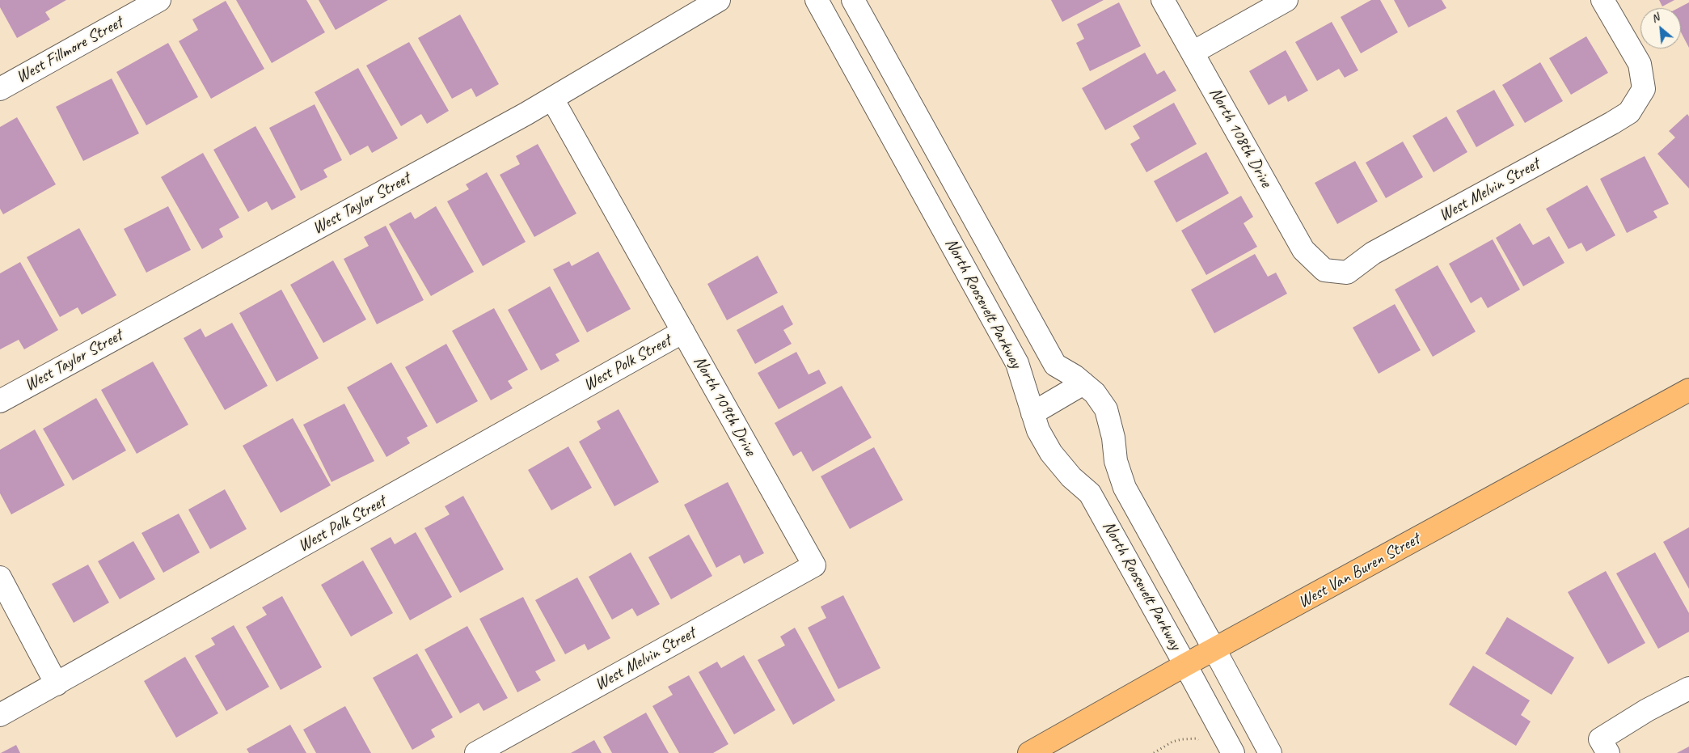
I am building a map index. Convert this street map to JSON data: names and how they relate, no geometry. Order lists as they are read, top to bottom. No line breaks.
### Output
{"streets":{"main road":["West Van Buren Street"],"street":["West Fillmore Street","North 108th Drive","West Melvin Street","West Taylor Street","North Roosevelt Parkway","West Polk Street","North 109th Drive"]},"crossings":[["North 108th Drive","West Melvin Street"],["West Melvin Street","North 109th Drive"],["West Taylor Street","North 109th Drive"],["North Roosevelt Parkway","West Van Buren Street"],["West Polk Street","North 109th Drive"]],"north":"top left"}
